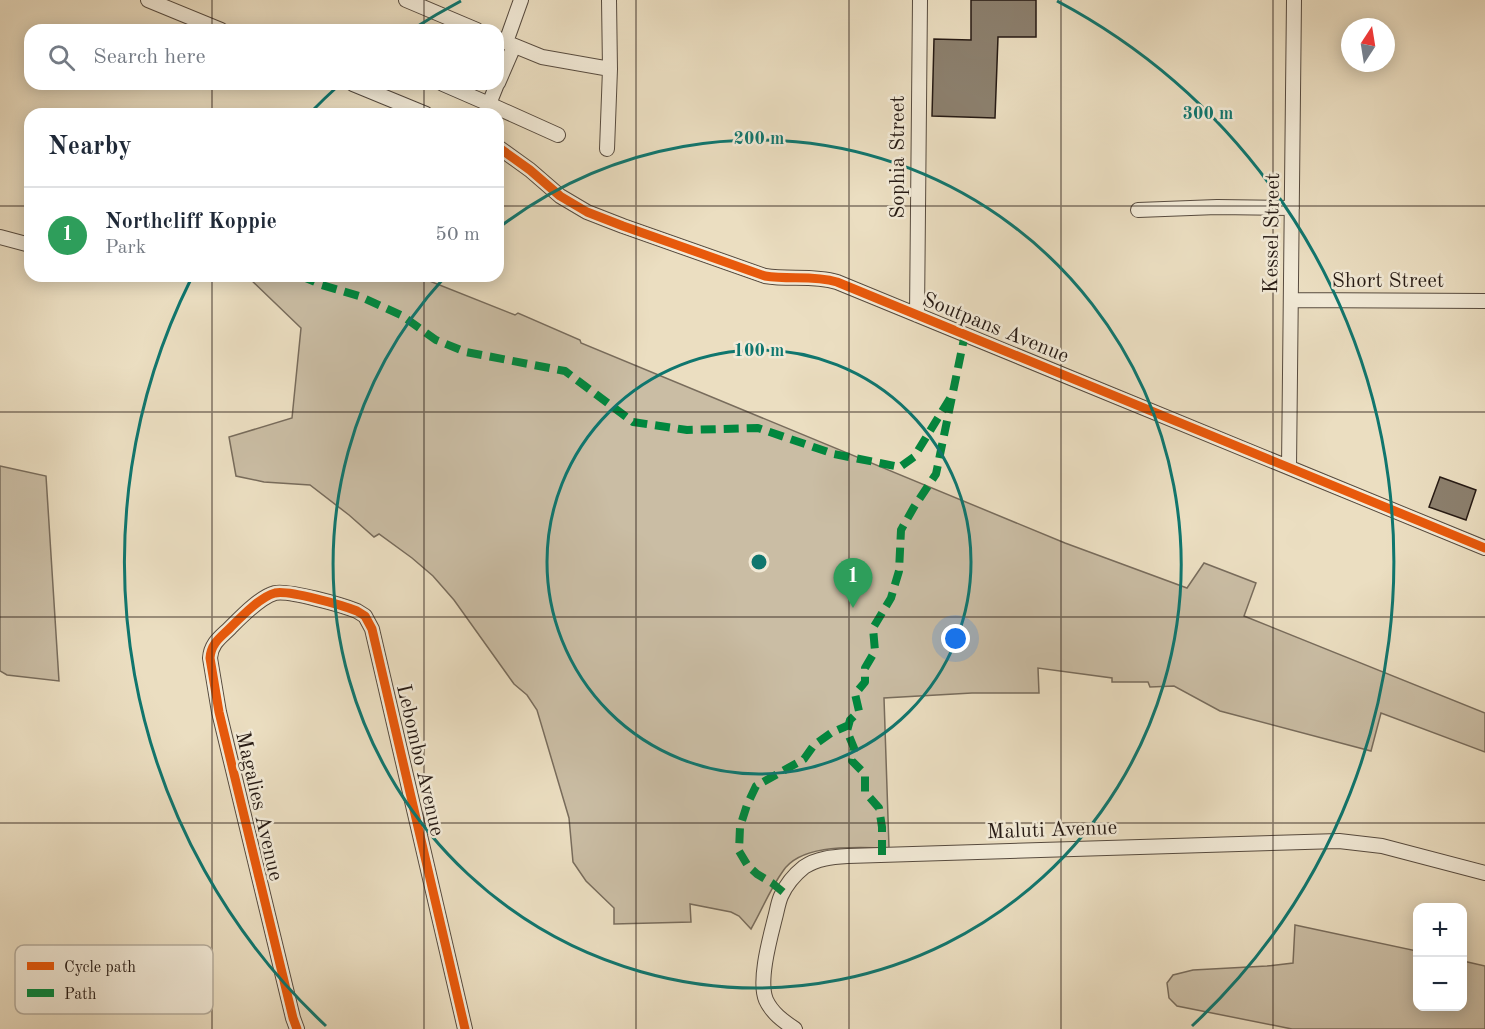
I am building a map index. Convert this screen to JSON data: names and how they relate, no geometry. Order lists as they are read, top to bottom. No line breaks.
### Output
{"streets":{"street":["Sophia Street","Kessel Street","Short Street","Soutpans Avenue","Lebombo Avenue","Magalies Avenue","Maluti Avenue"]},"crossings":[["Sophia Street","Soutpans Avenue"],["Kessel Street","Short Street"],["Kessel Street","Soutpans Avenue"],["Lebombo Avenue","Magalies Avenue"]],"legend":["Cycle path","Path"],"north":"top","page":{"search":"Search here","heading":"Nearby","list":[{"mark":"1","name":"Northcliff Koppie","note":"Park","value":"50 m"}],"pins":"1","map_buttons":["+","−"]},"rings":["300 m","200 m","100 m"]}
